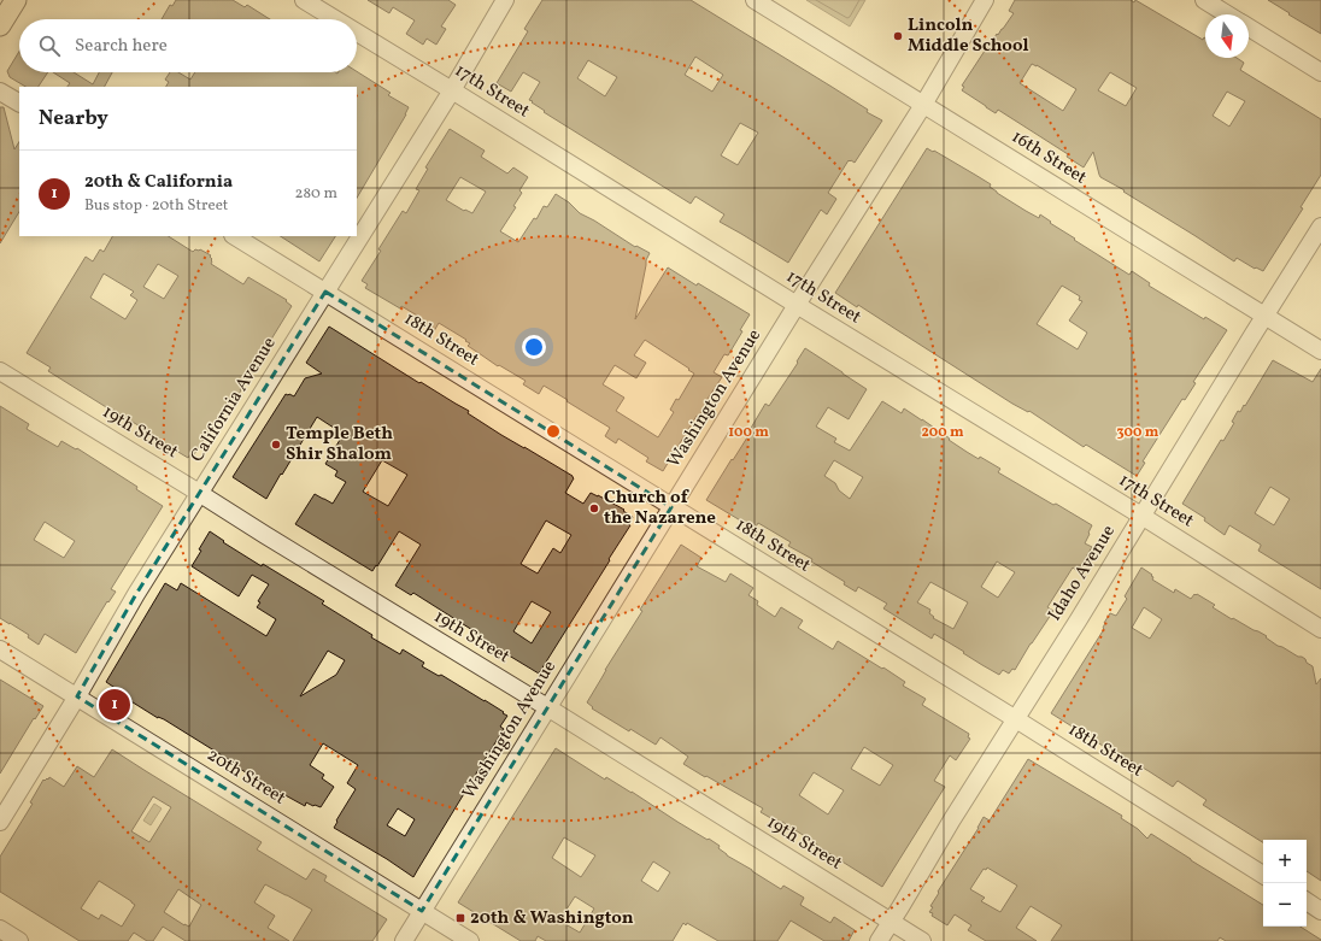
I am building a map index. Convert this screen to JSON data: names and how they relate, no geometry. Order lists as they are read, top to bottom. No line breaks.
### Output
{"streets":{"street":["17th Street","16th Street","18th Street","Washington Avenue","California Avenue","19th Street","Idaho Avenue","20th Street"]},"crossings":[["17th Street","Washington Avenue"],["17th Street","California Avenue"],["17th Street","Idaho Avenue"],["16th Street","Washington Avenue"],["16th Street","Idaho Avenue"],["18th Street","Washington Avenue"],["18th Street","California Avenue"],["18th Street","Idaho Avenue"],["Washington Avenue","19th Street"],["Washington Avenue","20th Street"],["California Avenue","19th Street"],["California Avenue","20th Street"],["19th Street","Idaho Avenue"]],"places":{"other":["Lincoln Middle School","Temple Beth Shir Shalom","Church of the Nazarene"],"transit":["20th & Washington"]},"north":"bottom","page":{"search":"Search here","heading":"Nearby","list":[{"mark":"1","name":"20th & California","note":"Bus stop · 20th Street","value":"280 m"}],"pins":"1","map_buttons":["+","−"]},"rings":["100 m","200 m","300 m"]}
